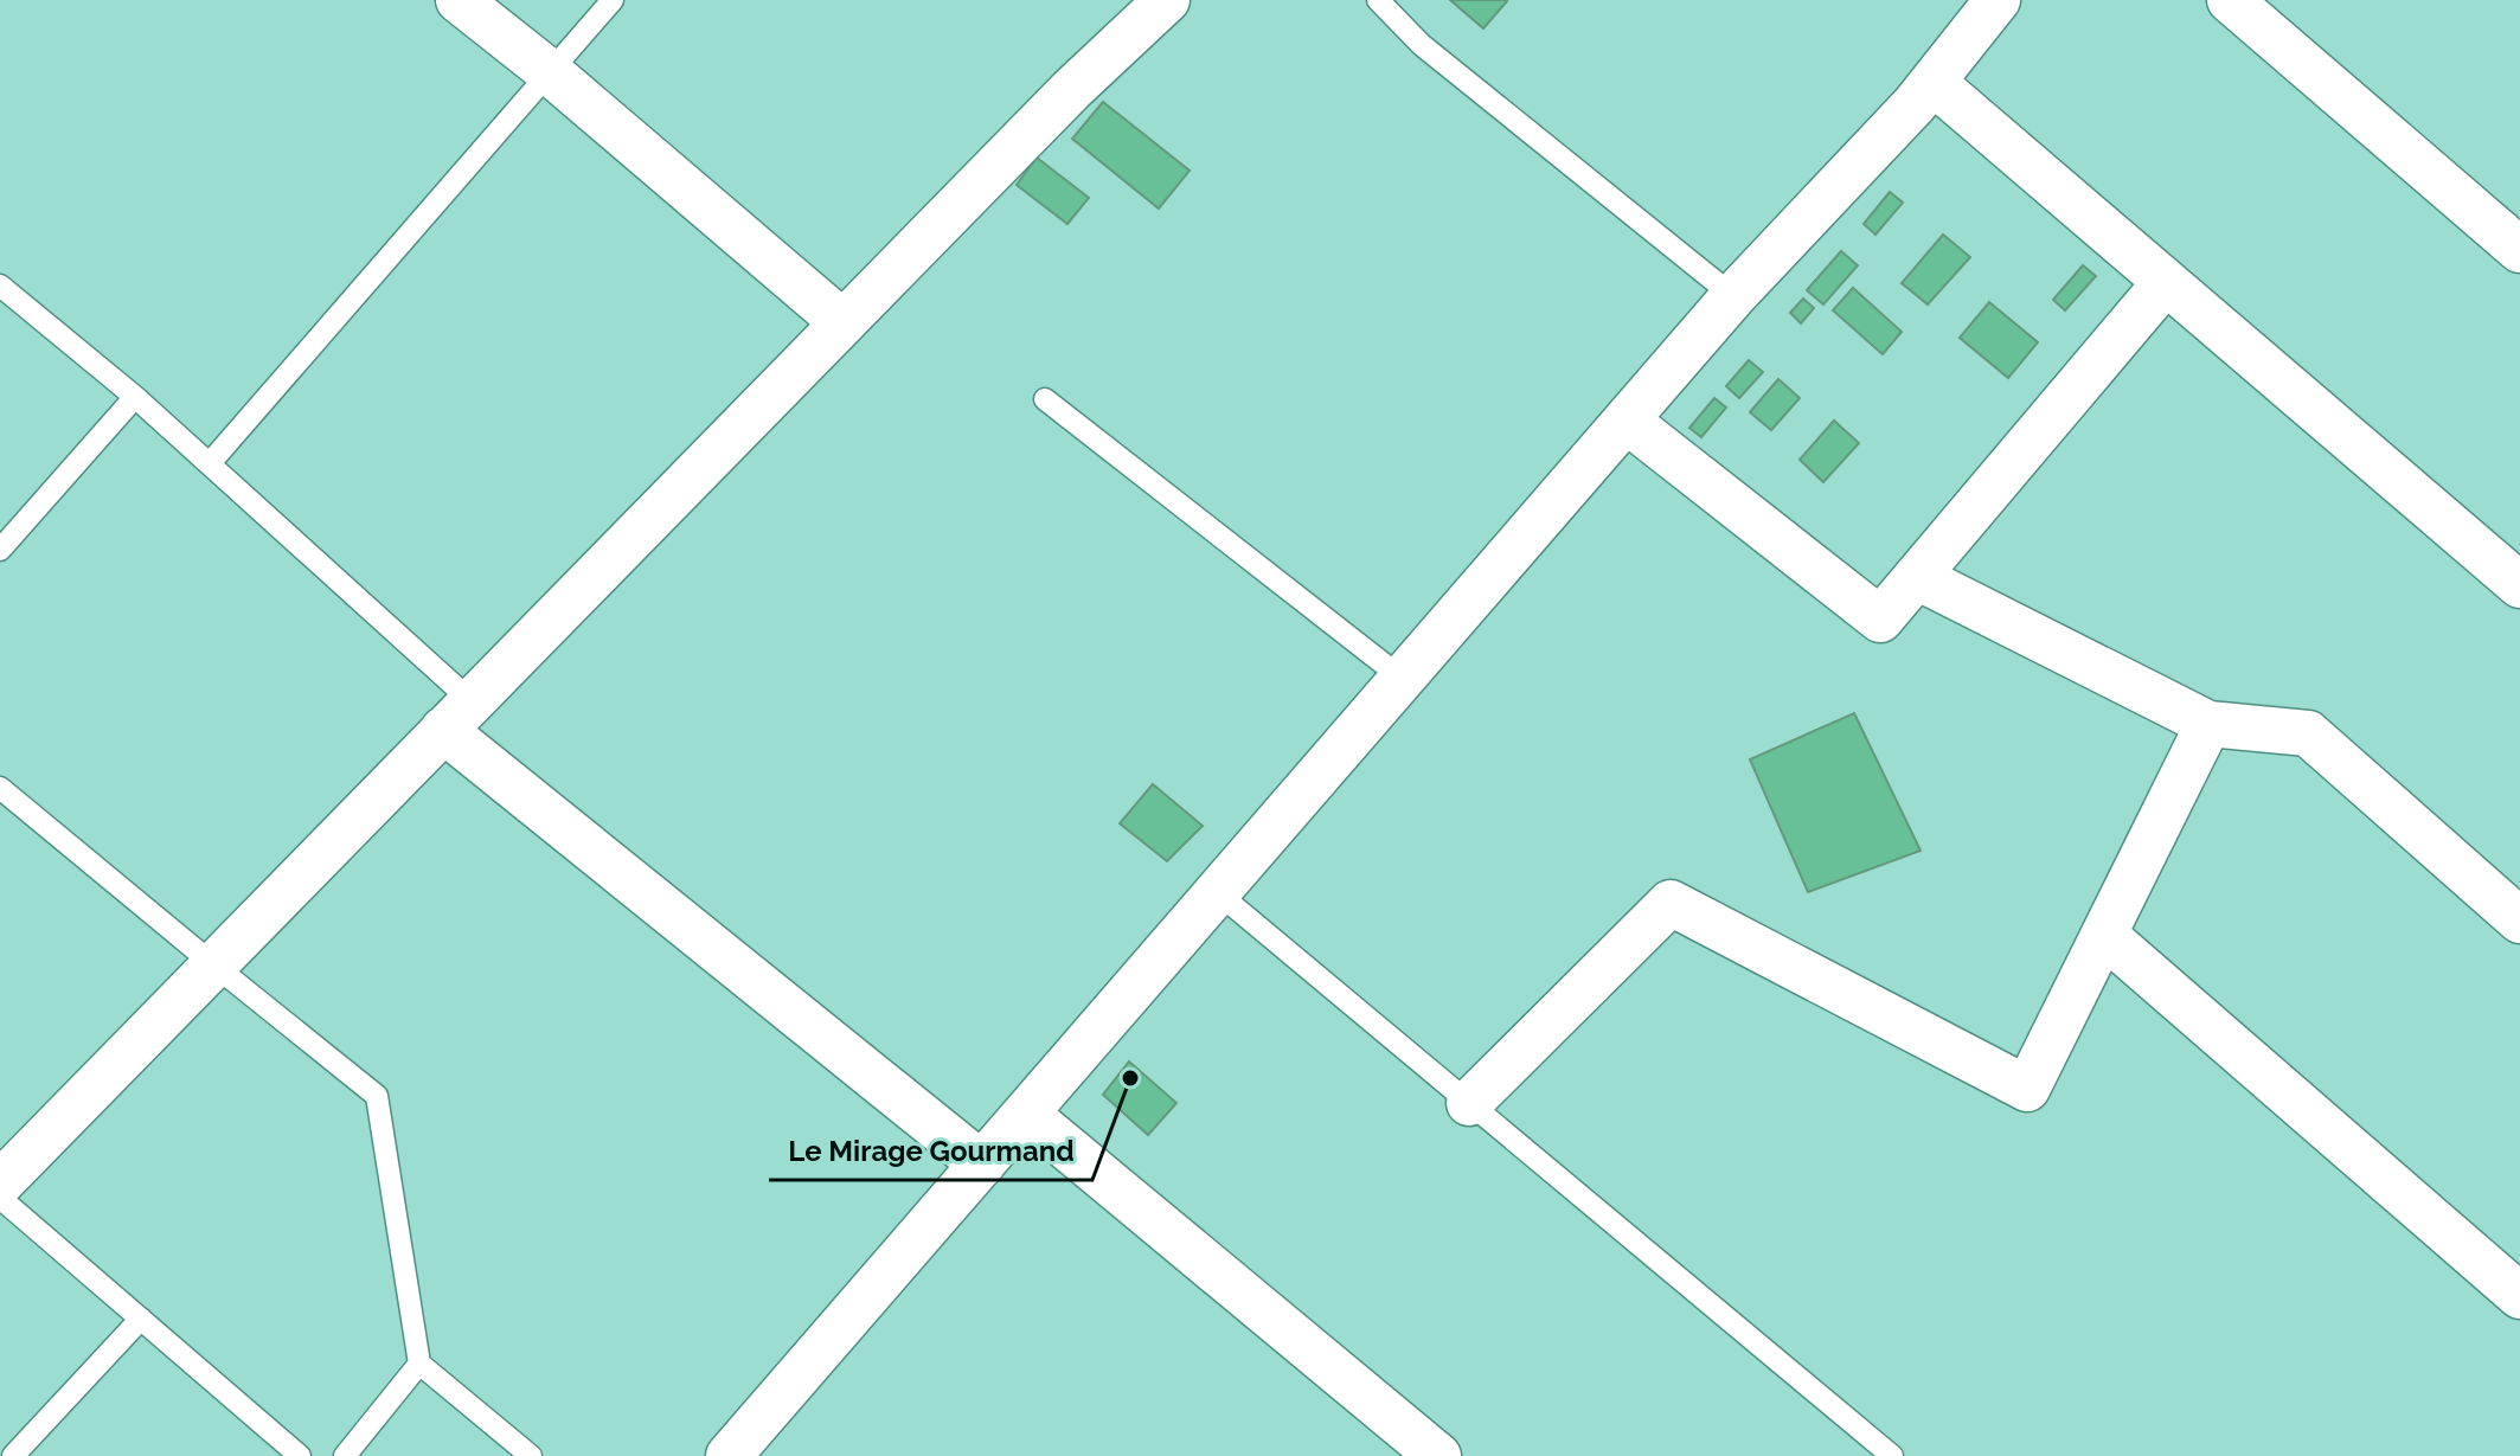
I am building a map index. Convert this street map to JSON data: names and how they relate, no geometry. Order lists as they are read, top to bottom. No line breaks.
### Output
{"places":["Le Mirage Gourmand"]}
